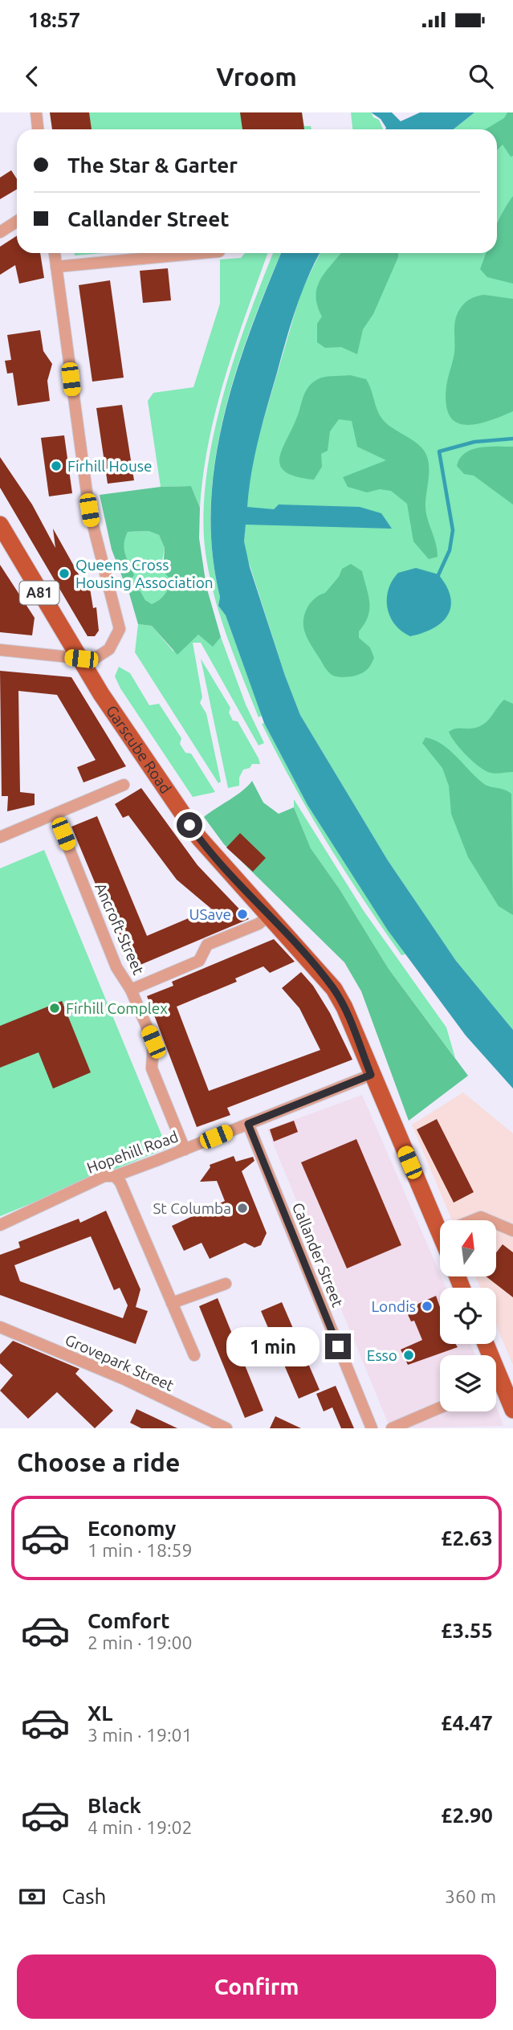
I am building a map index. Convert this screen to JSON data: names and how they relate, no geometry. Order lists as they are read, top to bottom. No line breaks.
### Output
{"streets":{"main road":["A81","Garscube Road"],"street":["Ancroft Street","Hopehill Road","Callander Street","Grovepark Street"]},"crossings":[["Garscube Road","Hopehill Road"],["Ancroft Street","Hopehill Road"],["Hopehill Road","Callander Street"]],"places":["Firhill House","Queens Cross Housing Association","USave","Firhill Complex","St Columba","Londis","Esso"],"north":"top","page":{"status":"18:57","header":"Vroom","banner":["The Star & Garter","Callander Street"],"bubble":"1 min","heading":"Choose a ride","list":[{"name":"Economy","note":"1 min · 18:59","value":"£2.63"},{"name":"Comfort","note":"2 min · 19:00","value":"£3.55"},{"name":"XL","note":"3 min · 19:01","value":"£4.47"},{"name":"Black","note":"4 min · 19:02","value":"£2.90"}],"pay":["Cash","360 m"],"buttons":"Confirm"}}
